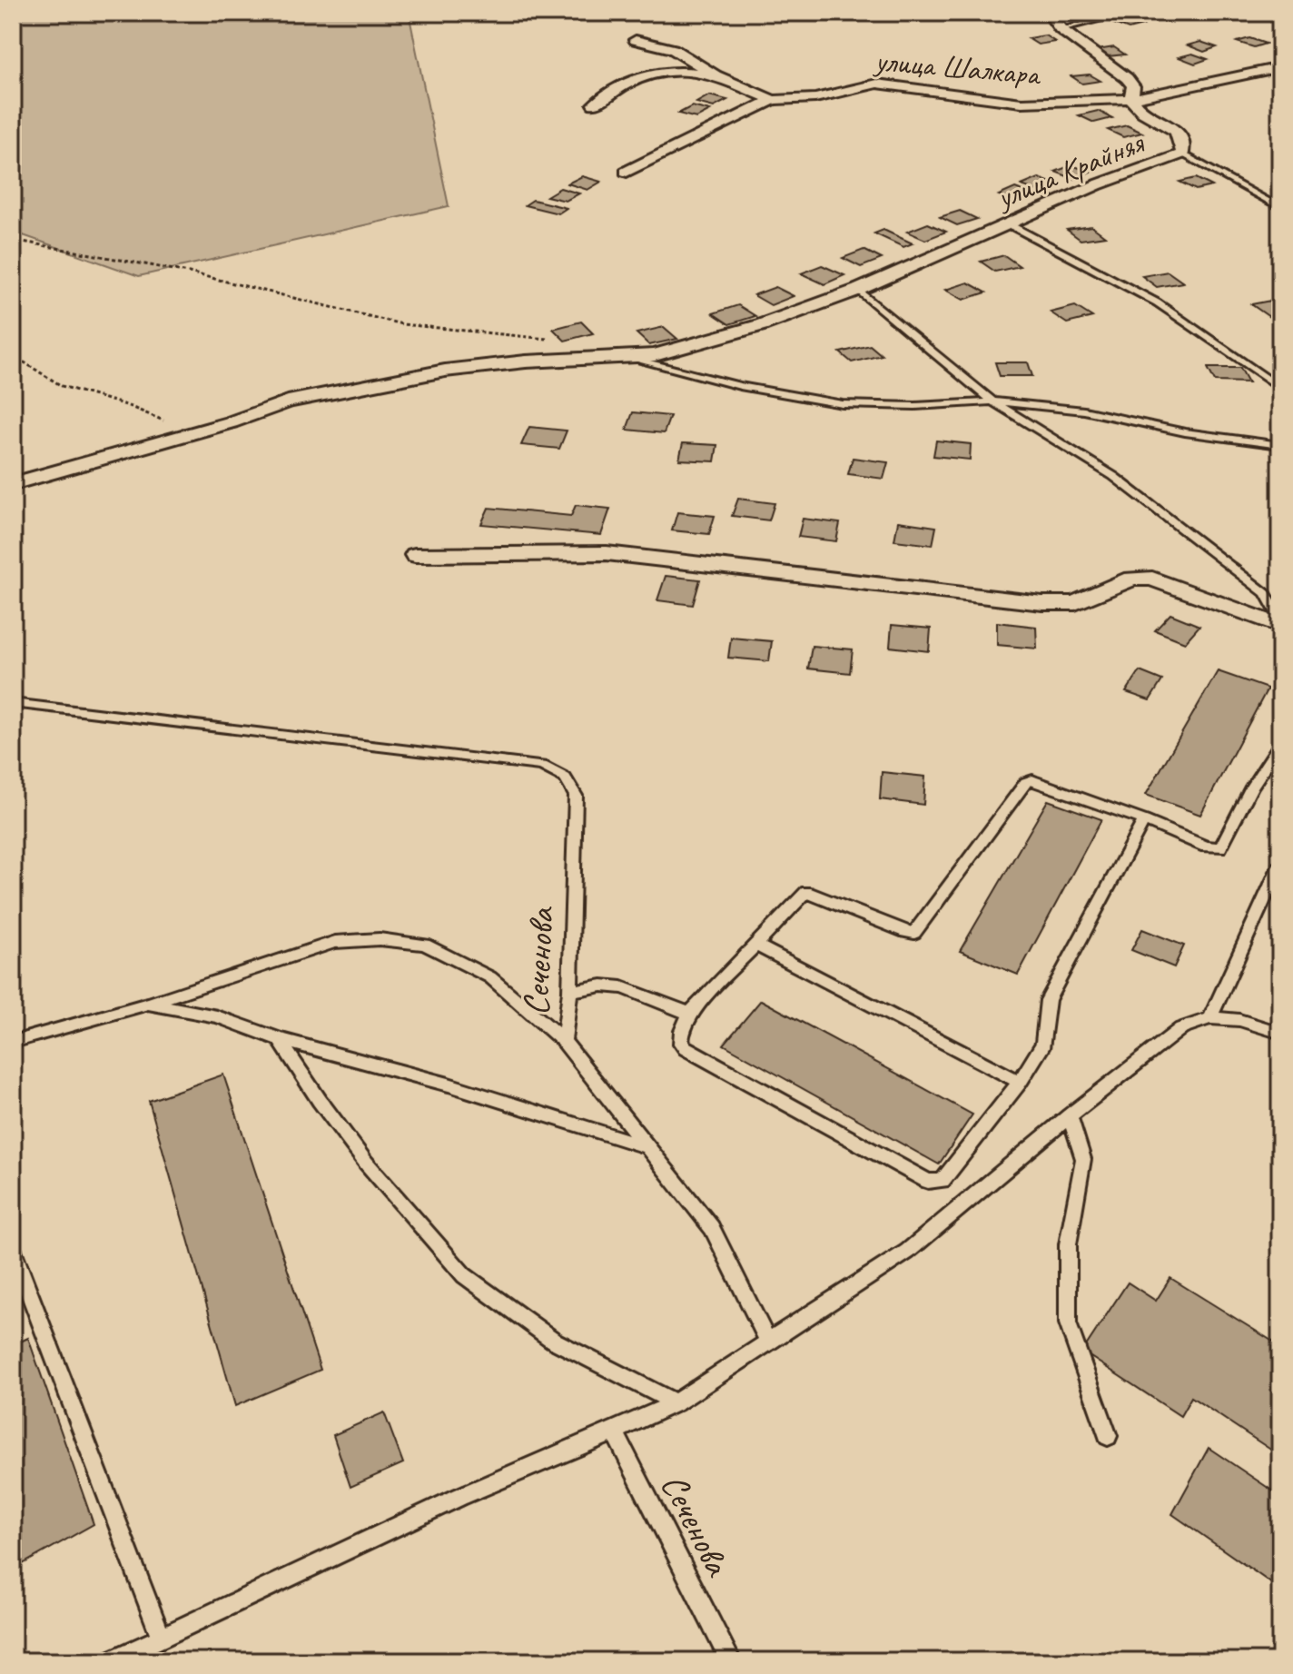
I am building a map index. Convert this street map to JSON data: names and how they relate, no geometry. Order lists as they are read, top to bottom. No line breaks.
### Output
{"streets":{"street":["улица Шалкара","улица Крайняя"],"lane":["Сеченова"]},"crossings":[["улица Шалкара","улица Крайняя"]]}
